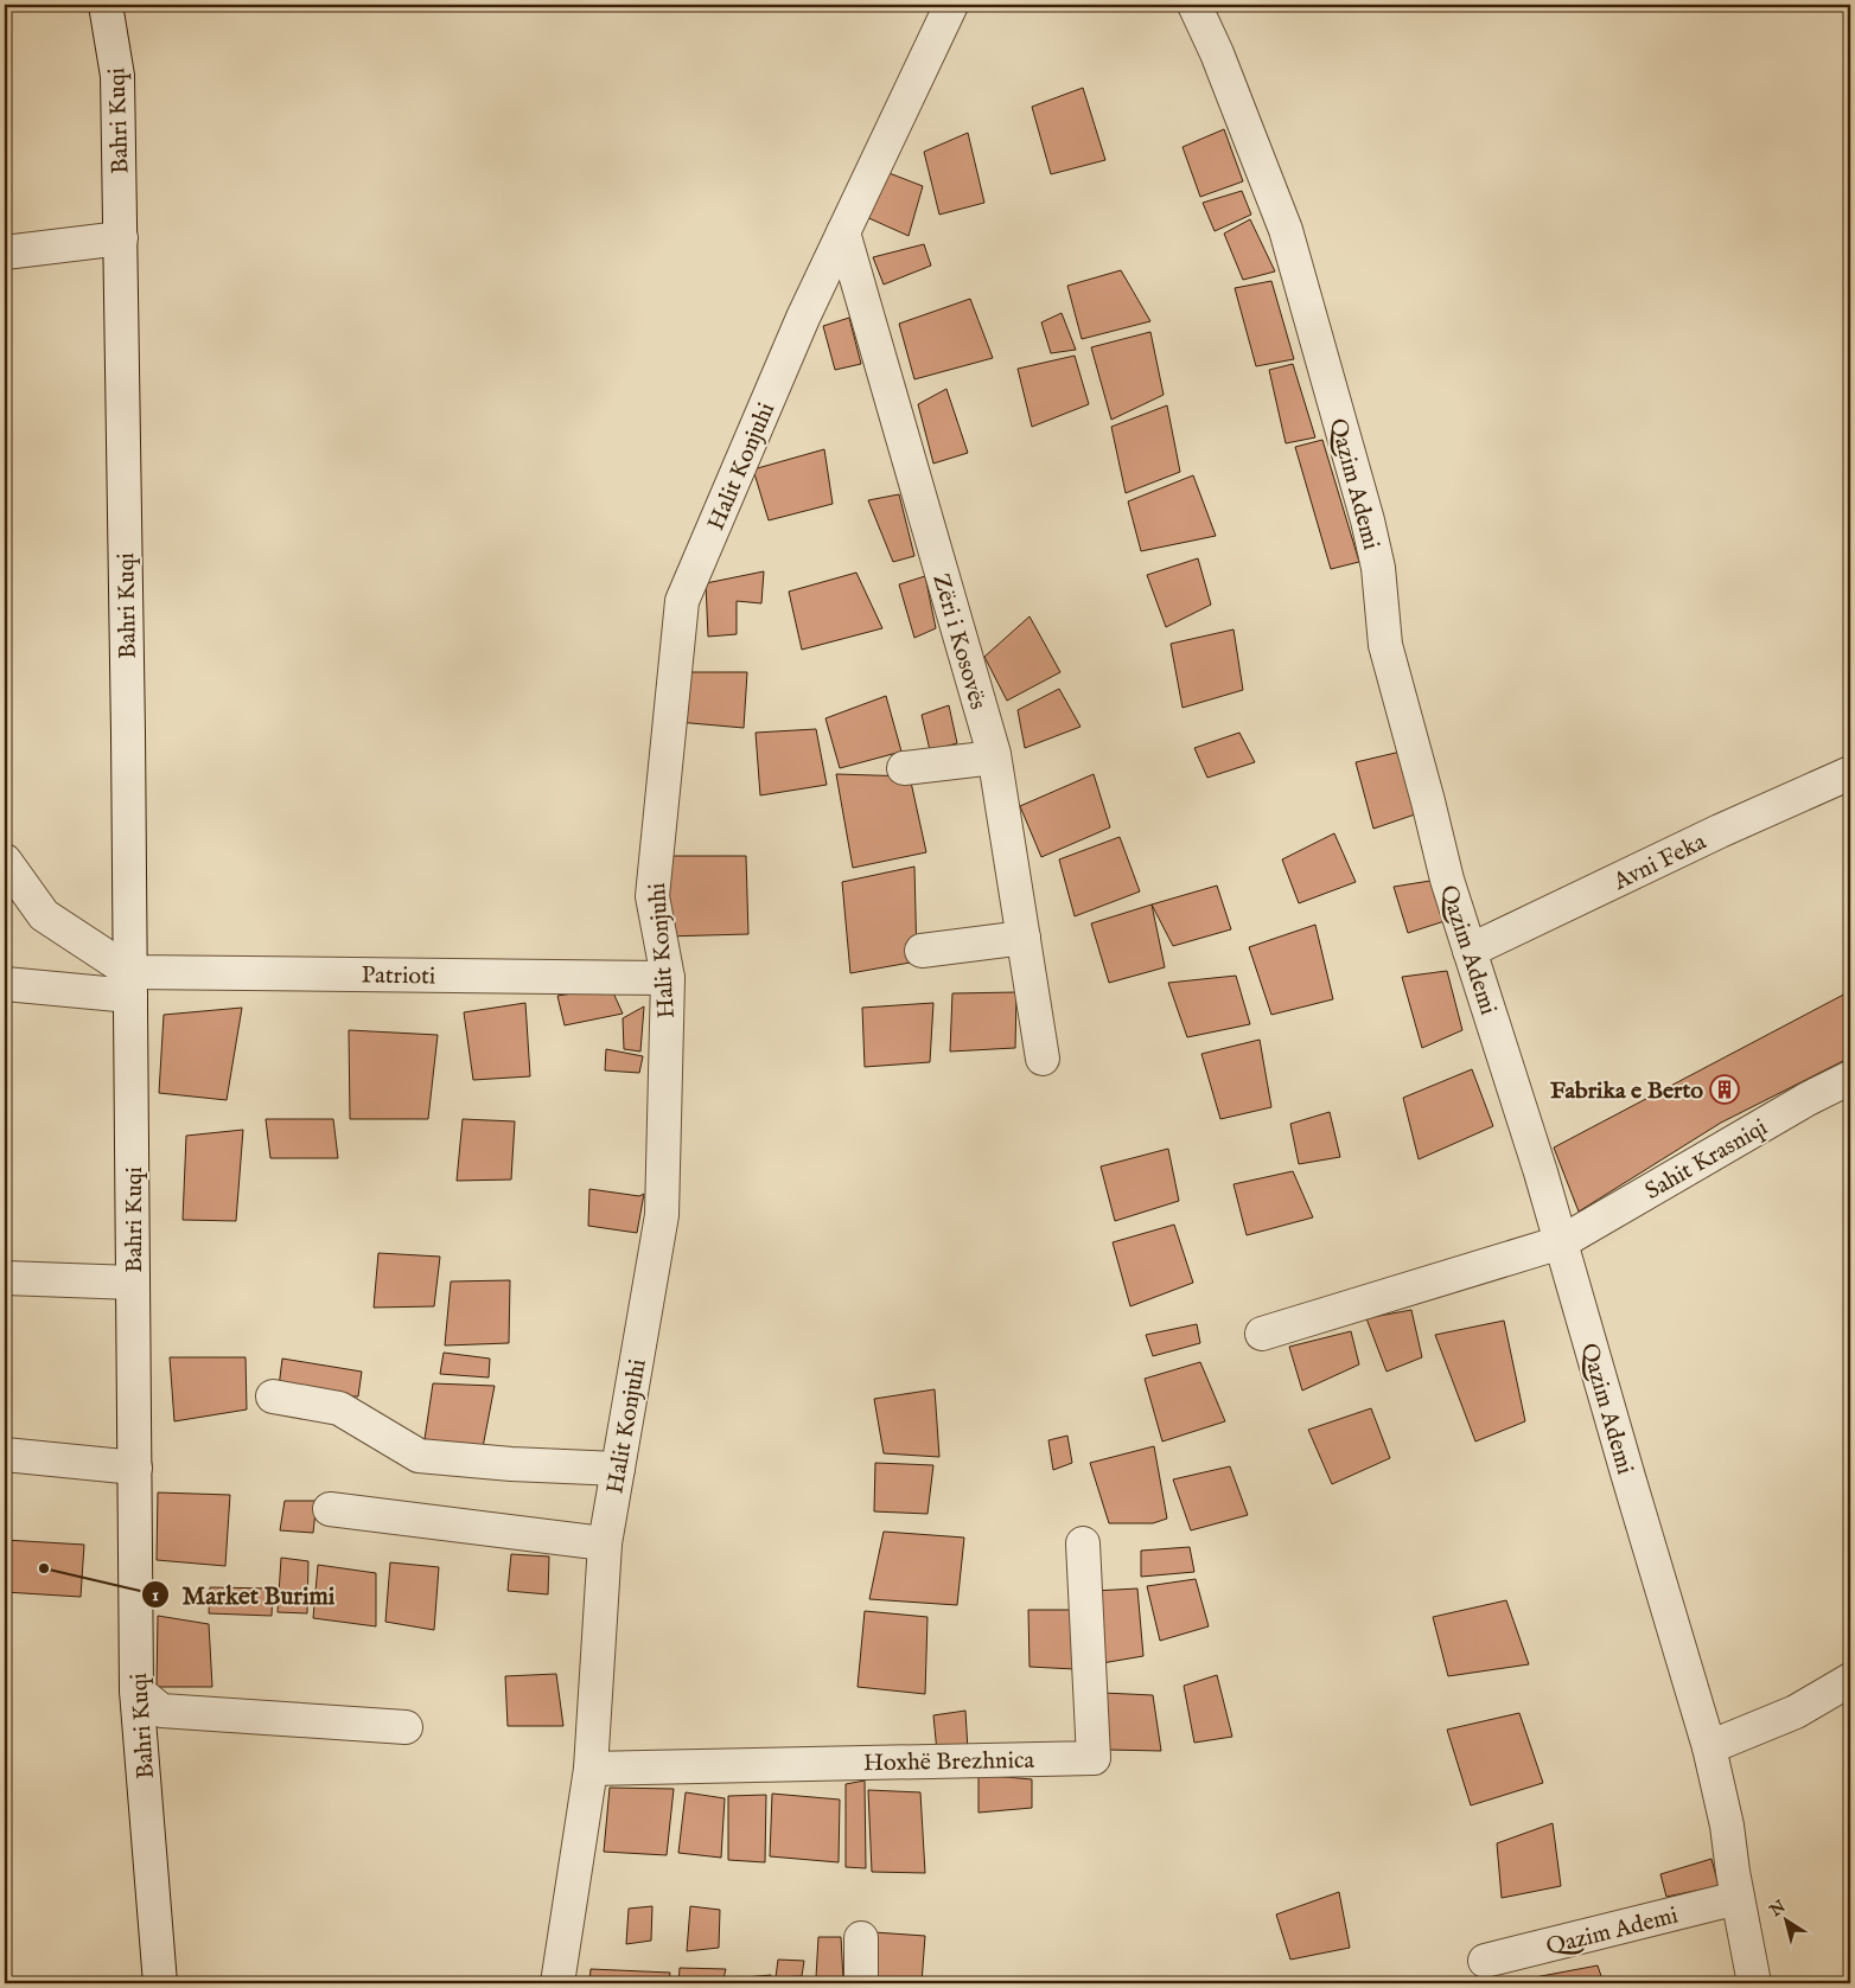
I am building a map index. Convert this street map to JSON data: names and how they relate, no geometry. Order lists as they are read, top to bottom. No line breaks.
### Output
{"streets":{"street":["Bahri Kuqi","Halit Konjuhi","Qazim Ademi","Zëri i Kosovës","Avni Feka","Patrioti","Sahit Krasniqi","Hoxhë Brezhnica"]},"crossings":[["Bahri Kuqi","Patrioti"],["Halit Konjuhi","Zëri i Kosovës"],["Halit Konjuhi","Patrioti"],["Halit Konjuhi","Hoxhë Brezhnica"],["Qazim Ademi","Avni Feka"],["Qazim Ademi","Sahit Krasniqi"]],"places":{"building":["Fabrika e Berto"],"other":["Market Burimi"]},"north":"top left"}
